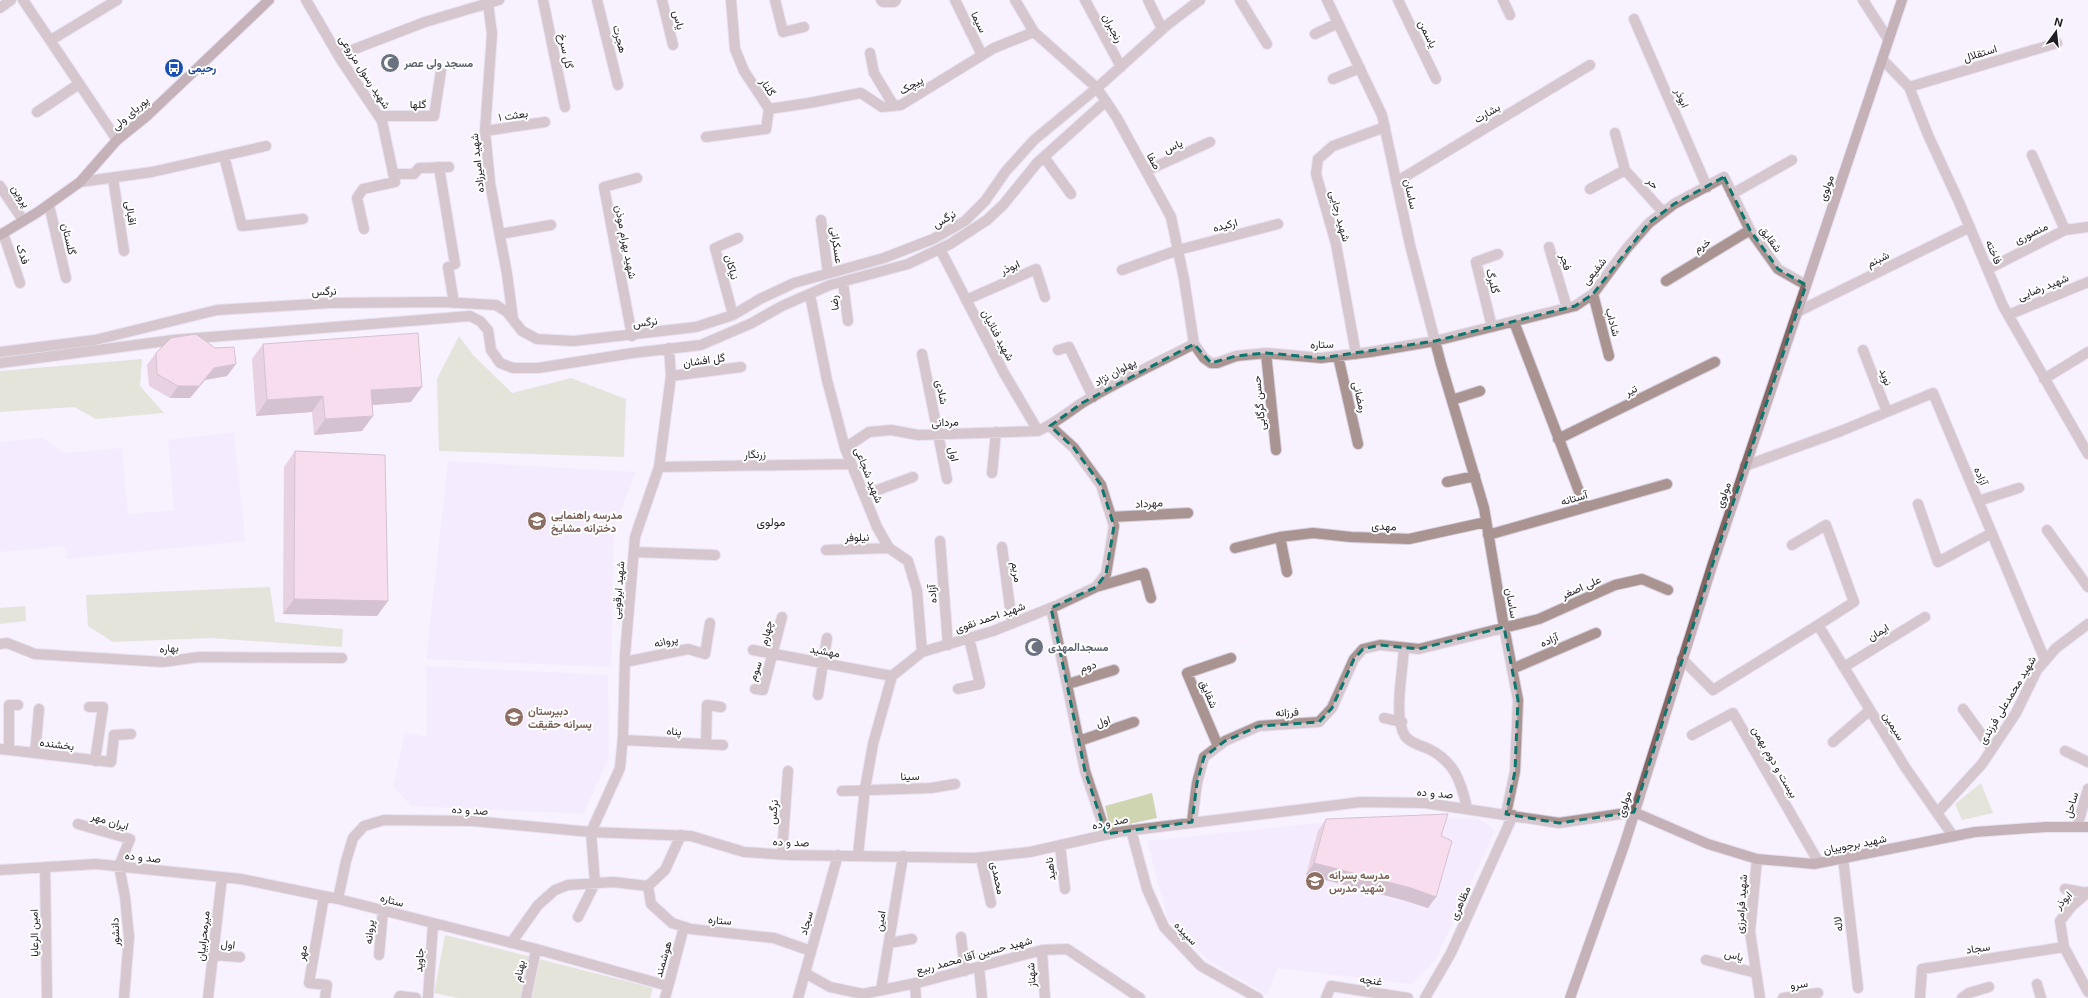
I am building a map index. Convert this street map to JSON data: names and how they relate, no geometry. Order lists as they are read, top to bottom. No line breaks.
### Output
{"streets":{"main road":["پوریای ولی","مولوی","شهید برجوییان"],"street":["یاس","سیما","رنجبران","یاسمن","هجرت","گل سرخ","استقلال","شهید رسول مزروعی","پیچک","گلنار","ابوذر","گلها","بشارت","بعثت ۱","صفا","شهید امیرزاده","حر","ساسان","پروین","اقبالی","شهید رجایی","نرگس","ارکیده","منصوری","گلستان","شقایق","شهید بهرام موذن","عسکرانی","خرم","فاخته","فدک","شبنم","فجر","نیاکان","شفیعی","گلبرگ","شهید رضایی","رضا","شاداب","شهید فنائیان","ستاره","گل افشان","پهلوان نژاد","نوید","تیر","شادی","رمضانی","حسن گرگابی","مردانی","زرنگار","اول","شهید شجاعی","آزاده","آستانه","مهرداد","مهدی","نیلوفر","مریم","علی اصغر","شهید ابرقویی","شهید احمد نقوی","ایمان","چهارم","پروانه","بهاره","مهشید","دوم","سوم","شهید محمدعلی فرزندی","فرزانه","سیمین","پناه","بخشنده","بیست و دوم بهمن","سینا","صد و ده","ساحل","ایران مهر","ناهید","محمدی","مظاهری","شهید فرامرزی","امین","سجاد","لاله","دانشور","امین الرعایا","سپیده","میرمحرابیان","مهر","شهید حسین آقا محمد ربیع","هوشمند","جاوید","بهنام","شهناز","غنچه","سرو"]},"crossings":[["یاس","صفا"],["یاس","شهید فرامرزی"],["سیما","پیچک"],["رنجبران","نرگس"],["استقلال","فاخته"],["شهید رسول مزروعی","گلها"],["پیچک","گلنار"],["پیچک","صفا"],["ابوذر","شفیعی"],["ابوذر","شهید فنائیان"],["ابوذر","سجاد"],["پوریای ولی","پروین"],["پوریای ولی","گلستان"],["پوریای ولی","فدک"],["بشارت","ساسان"],["بعثت ۱","شهید امیرزاده"],["صفا","نرگس"],["صفا","ارکیده"],["صفا","ستاره"],["صفا","پهلوان نژاد"],["شهید امیرزاده","نرگس"],["حر","شفیعی"],["مولوی","شقایق"],["مولوی","فاخته"],["مولوی","شبنم"],["مولوی","آزاده"],["مولوی","صد و ده"],["مولوی","شهید برجوییان"],["ساسان","شهید رجایی"],["ساسان","شفیعی"],["ساسان","ستاره"],["ساسان","آزاده"],["ساسان","آستانه"],["ساسان","مهدی"],["ساسان","علی اصغر"],["ساسان","فرزانه"],["ساسان","صد و ده"],["ساسان","مظاهری"],["شهید رجایی","ستاره"],["نرگس","شهید بهرام موذن"],["نرگس","عسکرانی"],["نرگس","نیاکان"],["نرگس","صد و ده"],["منصوری","فاخته"],["شقایق","خرم"],["شقایق","شفیعی"],["شقایق","فرزانه"],["فاخته","شبنم"],["فاخته","شهید رضایی"],["فجر","شفیعی"],["شفیعی","گلبرگ"],["شفیعی","شاداب"],["شفیعی","ستاره"],["شهید فنائیان","مردانی"],["ستاره","رمضانی"],["ستاره","حسن گرگابی"],["ستاره","پروانه"],["ستاره","صد و ده"],["ستاره","سجاد"],["ستاره","هوشمند"],["ستاره","جاوید"],["ستاره","بهنام"],["گل افشان","شهید ابرقویی"],["پهلوان نژاد","مردانی"],["نوید","آزاده"],["شادی","مردانی"],["شادی","اول"],["مردانی","اول"],["مردانی","شهید شجاعی"],["زرنگار","شهید شجاعی"],["زرنگار","شهید ابرقویی"],["اول","میرمحرابیان"],["شهید شجاعی","نیلوفر"],["شهید شجاعی","شهید احمد نقوی"],["آزاده","شهید احمد نقوی"],["آزاده","شهید محمدعلی فرزندی"],["مریم","شهید احمد نقوی"],["علی اصغر","فرزانه"],["شهید ابرقویی","پروانه"],["شهید ابرقویی","پناه"],["شهید ابرقویی","صد و ده"],["شهید احمد نقوی","مهشید"],["ایمان","سیمین"],["چهارم","مهشید"],["چهارم","سوم"],["مهشید","سوم"],["شهید محمدعلی فرزندی","سیمین"],["فرزانه","صد و ده"],["سیمین","شهید برجوییان"],["بیست و دوم بهمن","شهید برجوییان"],["صد و ده","ایران مهر"],["صد و ده","شهید برجوییان"],["صد و ده","ناهید"],["صد و ده","محمدی"],["صد و ده","مظاهری"],["صد و ده","امین"],["صد و ده","سجاد"],["صد و ده","دانشور"],["صد و ده","امین الرعایا"],["صد و ده","سپیده"],["صد و ده","میرمحرابیان"],["صد و ده","مهر"],["ساحل","شهید برجوییان"],["ایران مهر","دانشور"],["شهید برجوییان","شهید فرامرزی"],["شهید برجوییان","لاله"],["امین","شهید حسین آقا محمد ربیع"],["سجاد","شهید حسین آقا محمد ربیع"],["شهید حسین آقا محمد ربیع","شهناز"]],"districts":["مولوی"],"places":{"mosque":["مسجد ولی عصر","مسجدالمهدی"],"bus stop":["رحیمی"],"school or university":["مدرسه راهنمایی دخترانه مشایخ","دبیرستان پسرانه حقیقت","مدرسه پسرانه شهید مدرس"]},"north":"top"}
